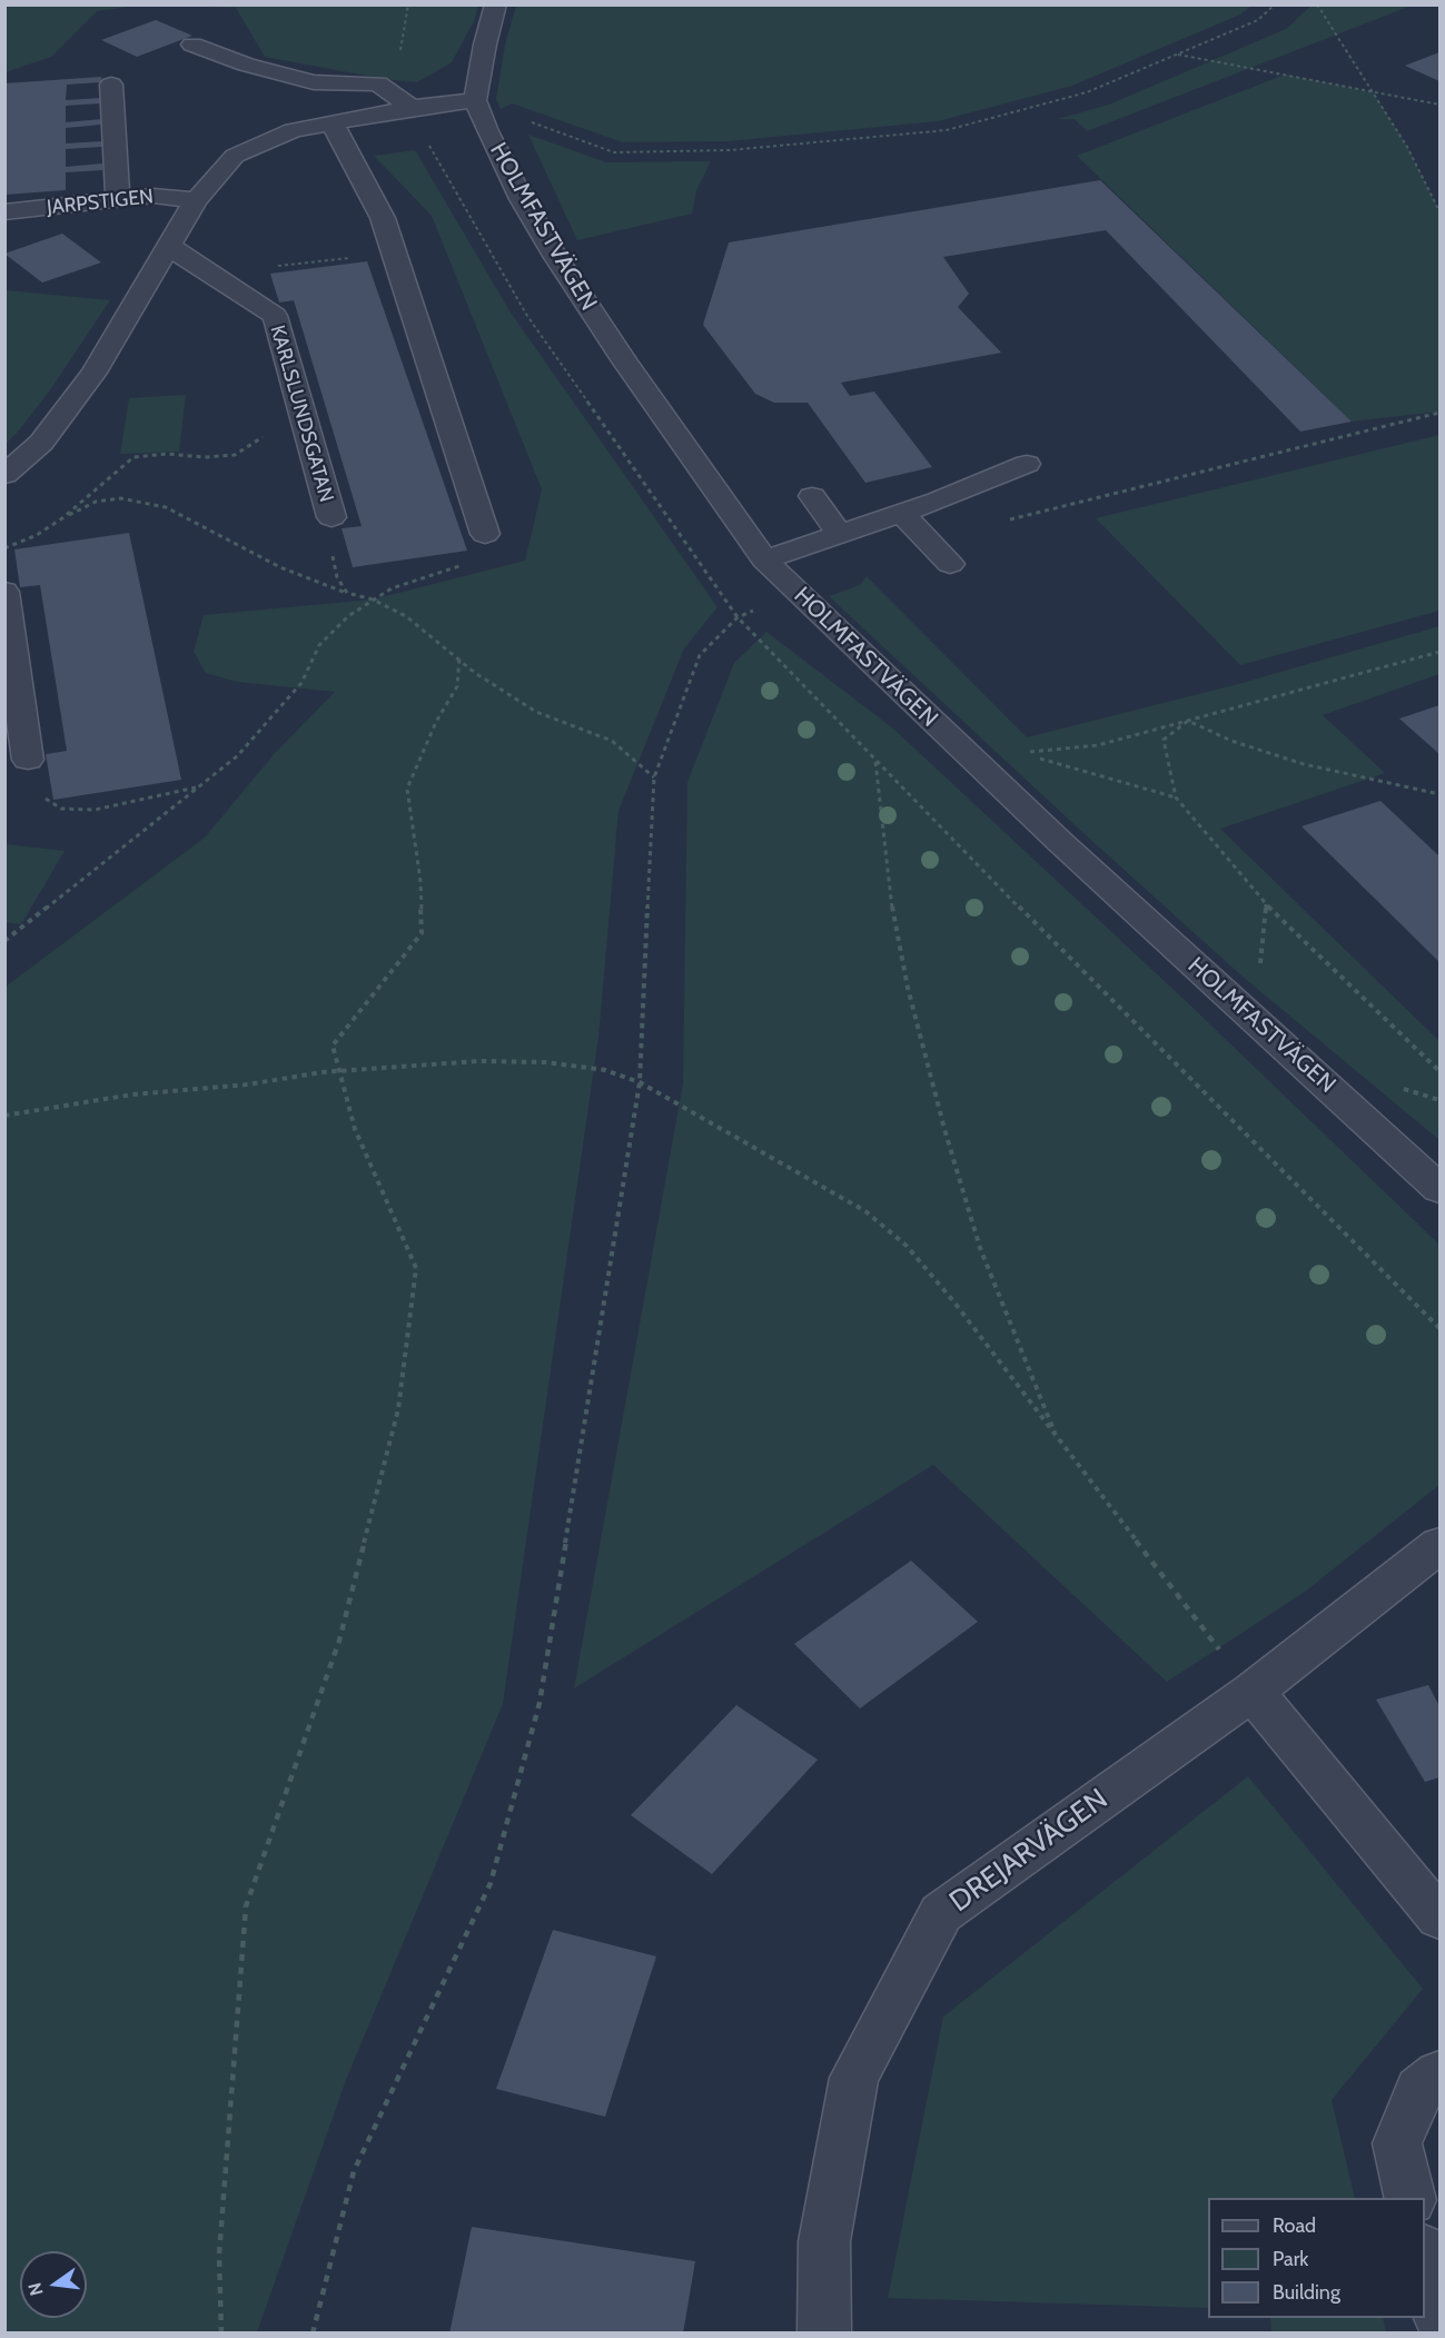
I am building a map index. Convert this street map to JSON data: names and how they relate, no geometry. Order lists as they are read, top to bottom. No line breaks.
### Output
{"streets":{"street":["JARPSTIGEN","HOLMFASTVÄGEN","KARLSLUNDSGATAN","DREJARVÄGEN"]},"legend":["Road","Park","Building"],"north":"left"}
